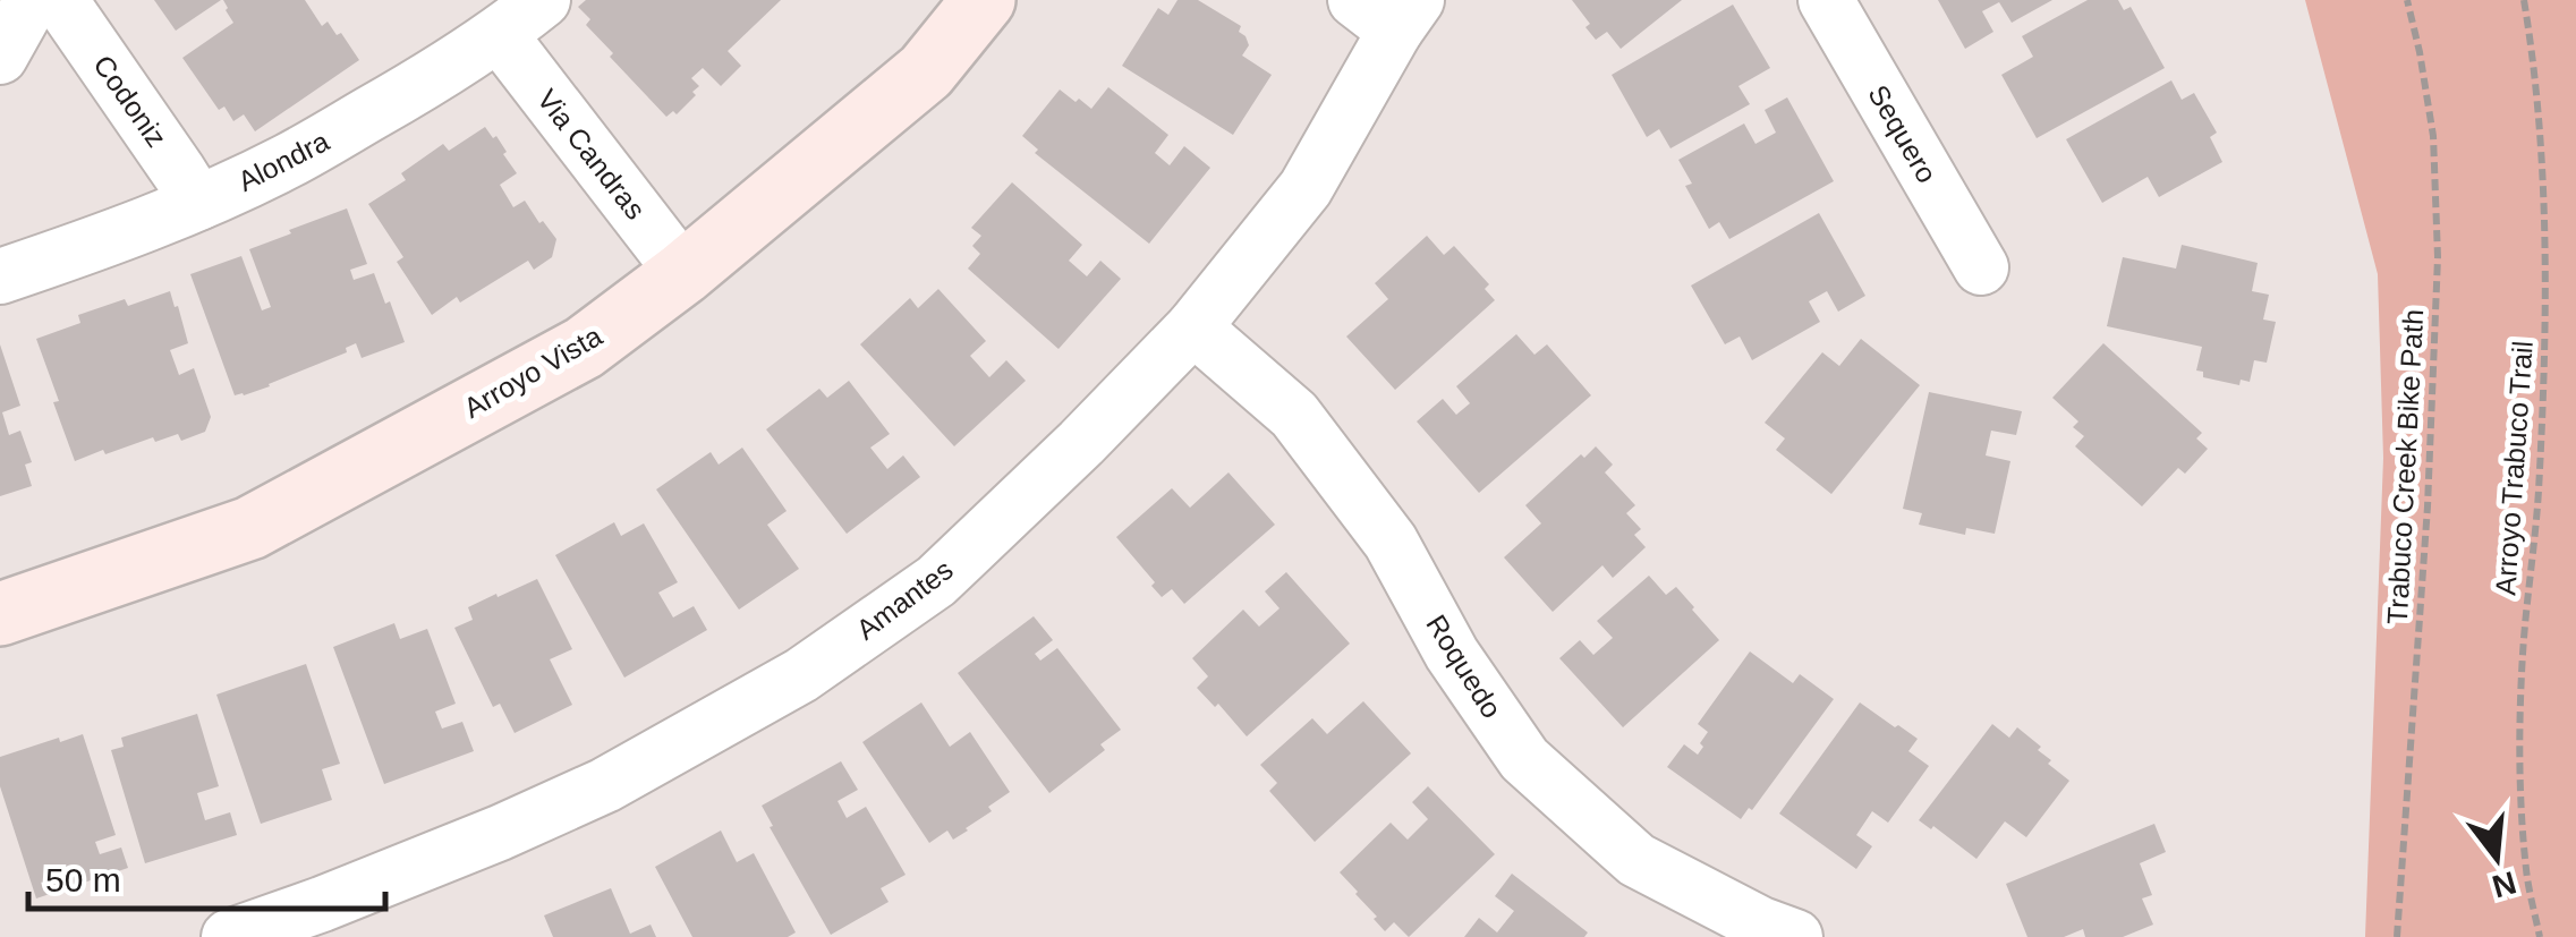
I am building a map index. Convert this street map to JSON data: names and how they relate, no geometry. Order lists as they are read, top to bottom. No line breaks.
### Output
{"streets":{"street":["Codoniz","Sequero","Via Candras","Alondra","Arroyo Vista","Amantes","Roquedo"],"path":["Trabuco Creek Bike Path","Arroyo Trabuco Trail"]},"crossings":[["Codoniz","Alondra"],["Via Candras","Alondra"],["Via Candras","Arroyo Vista"],["Amantes","Roquedo"]],"scale_bar":"50 m","north":"bottom"}
